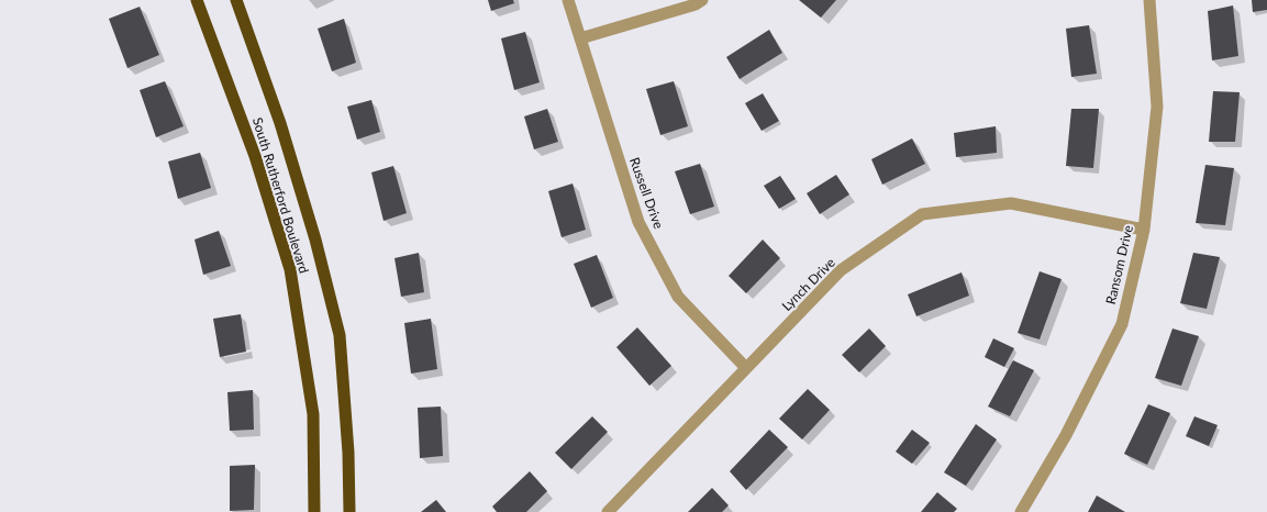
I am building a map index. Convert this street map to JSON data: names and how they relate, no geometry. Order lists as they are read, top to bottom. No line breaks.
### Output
{"streets":{"highway":["South Rutherford Boulevard"],"street":["Russell Drive","Ransom Drive","Lynch Drive"]},"crossings":[["Russell Drive","Lynch Drive"],["Ransom Drive","Lynch Drive"]]}
